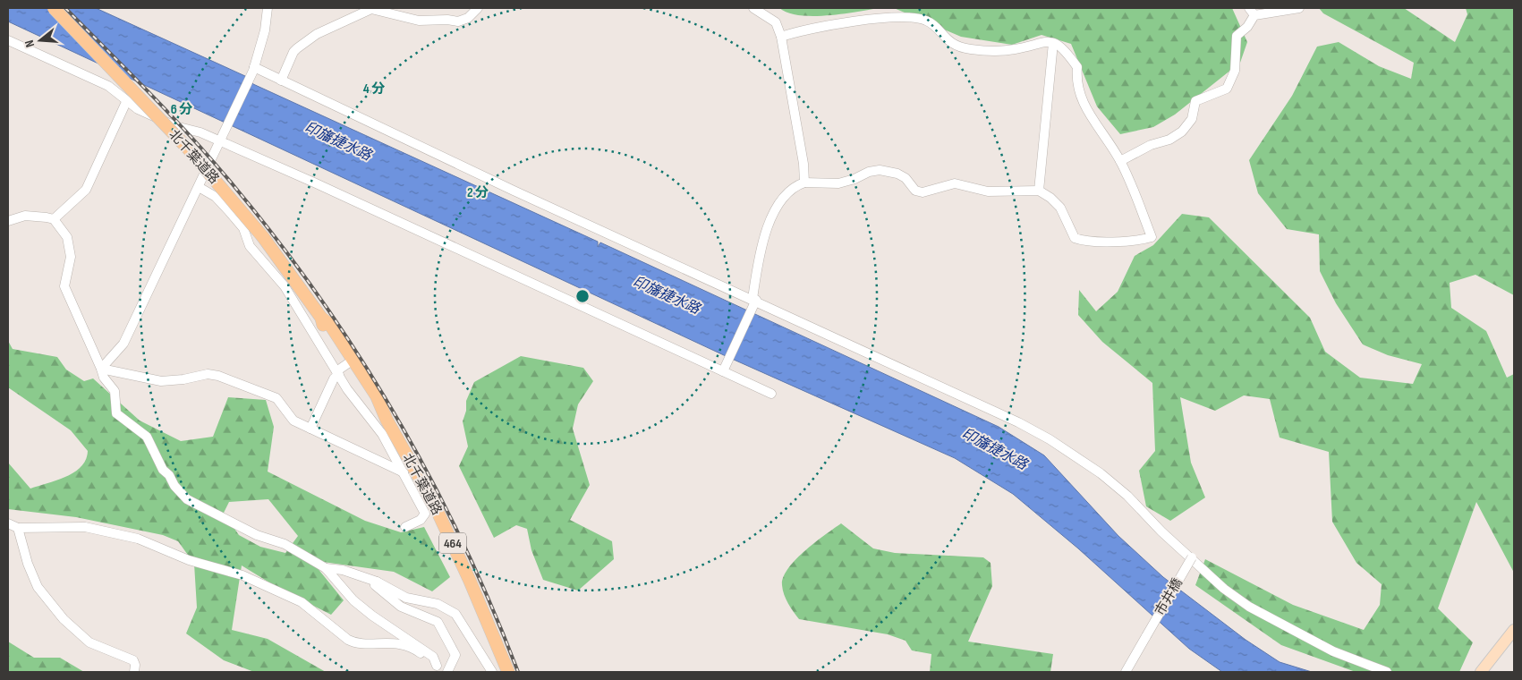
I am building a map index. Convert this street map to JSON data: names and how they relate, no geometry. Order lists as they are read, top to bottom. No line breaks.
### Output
{"streets":{"highway":["北千葉道路","464"],"street":["市井橋"]},"water":["印旛捷水路"],"north":"left","rings":["4 分","6 分","2 分"]}
